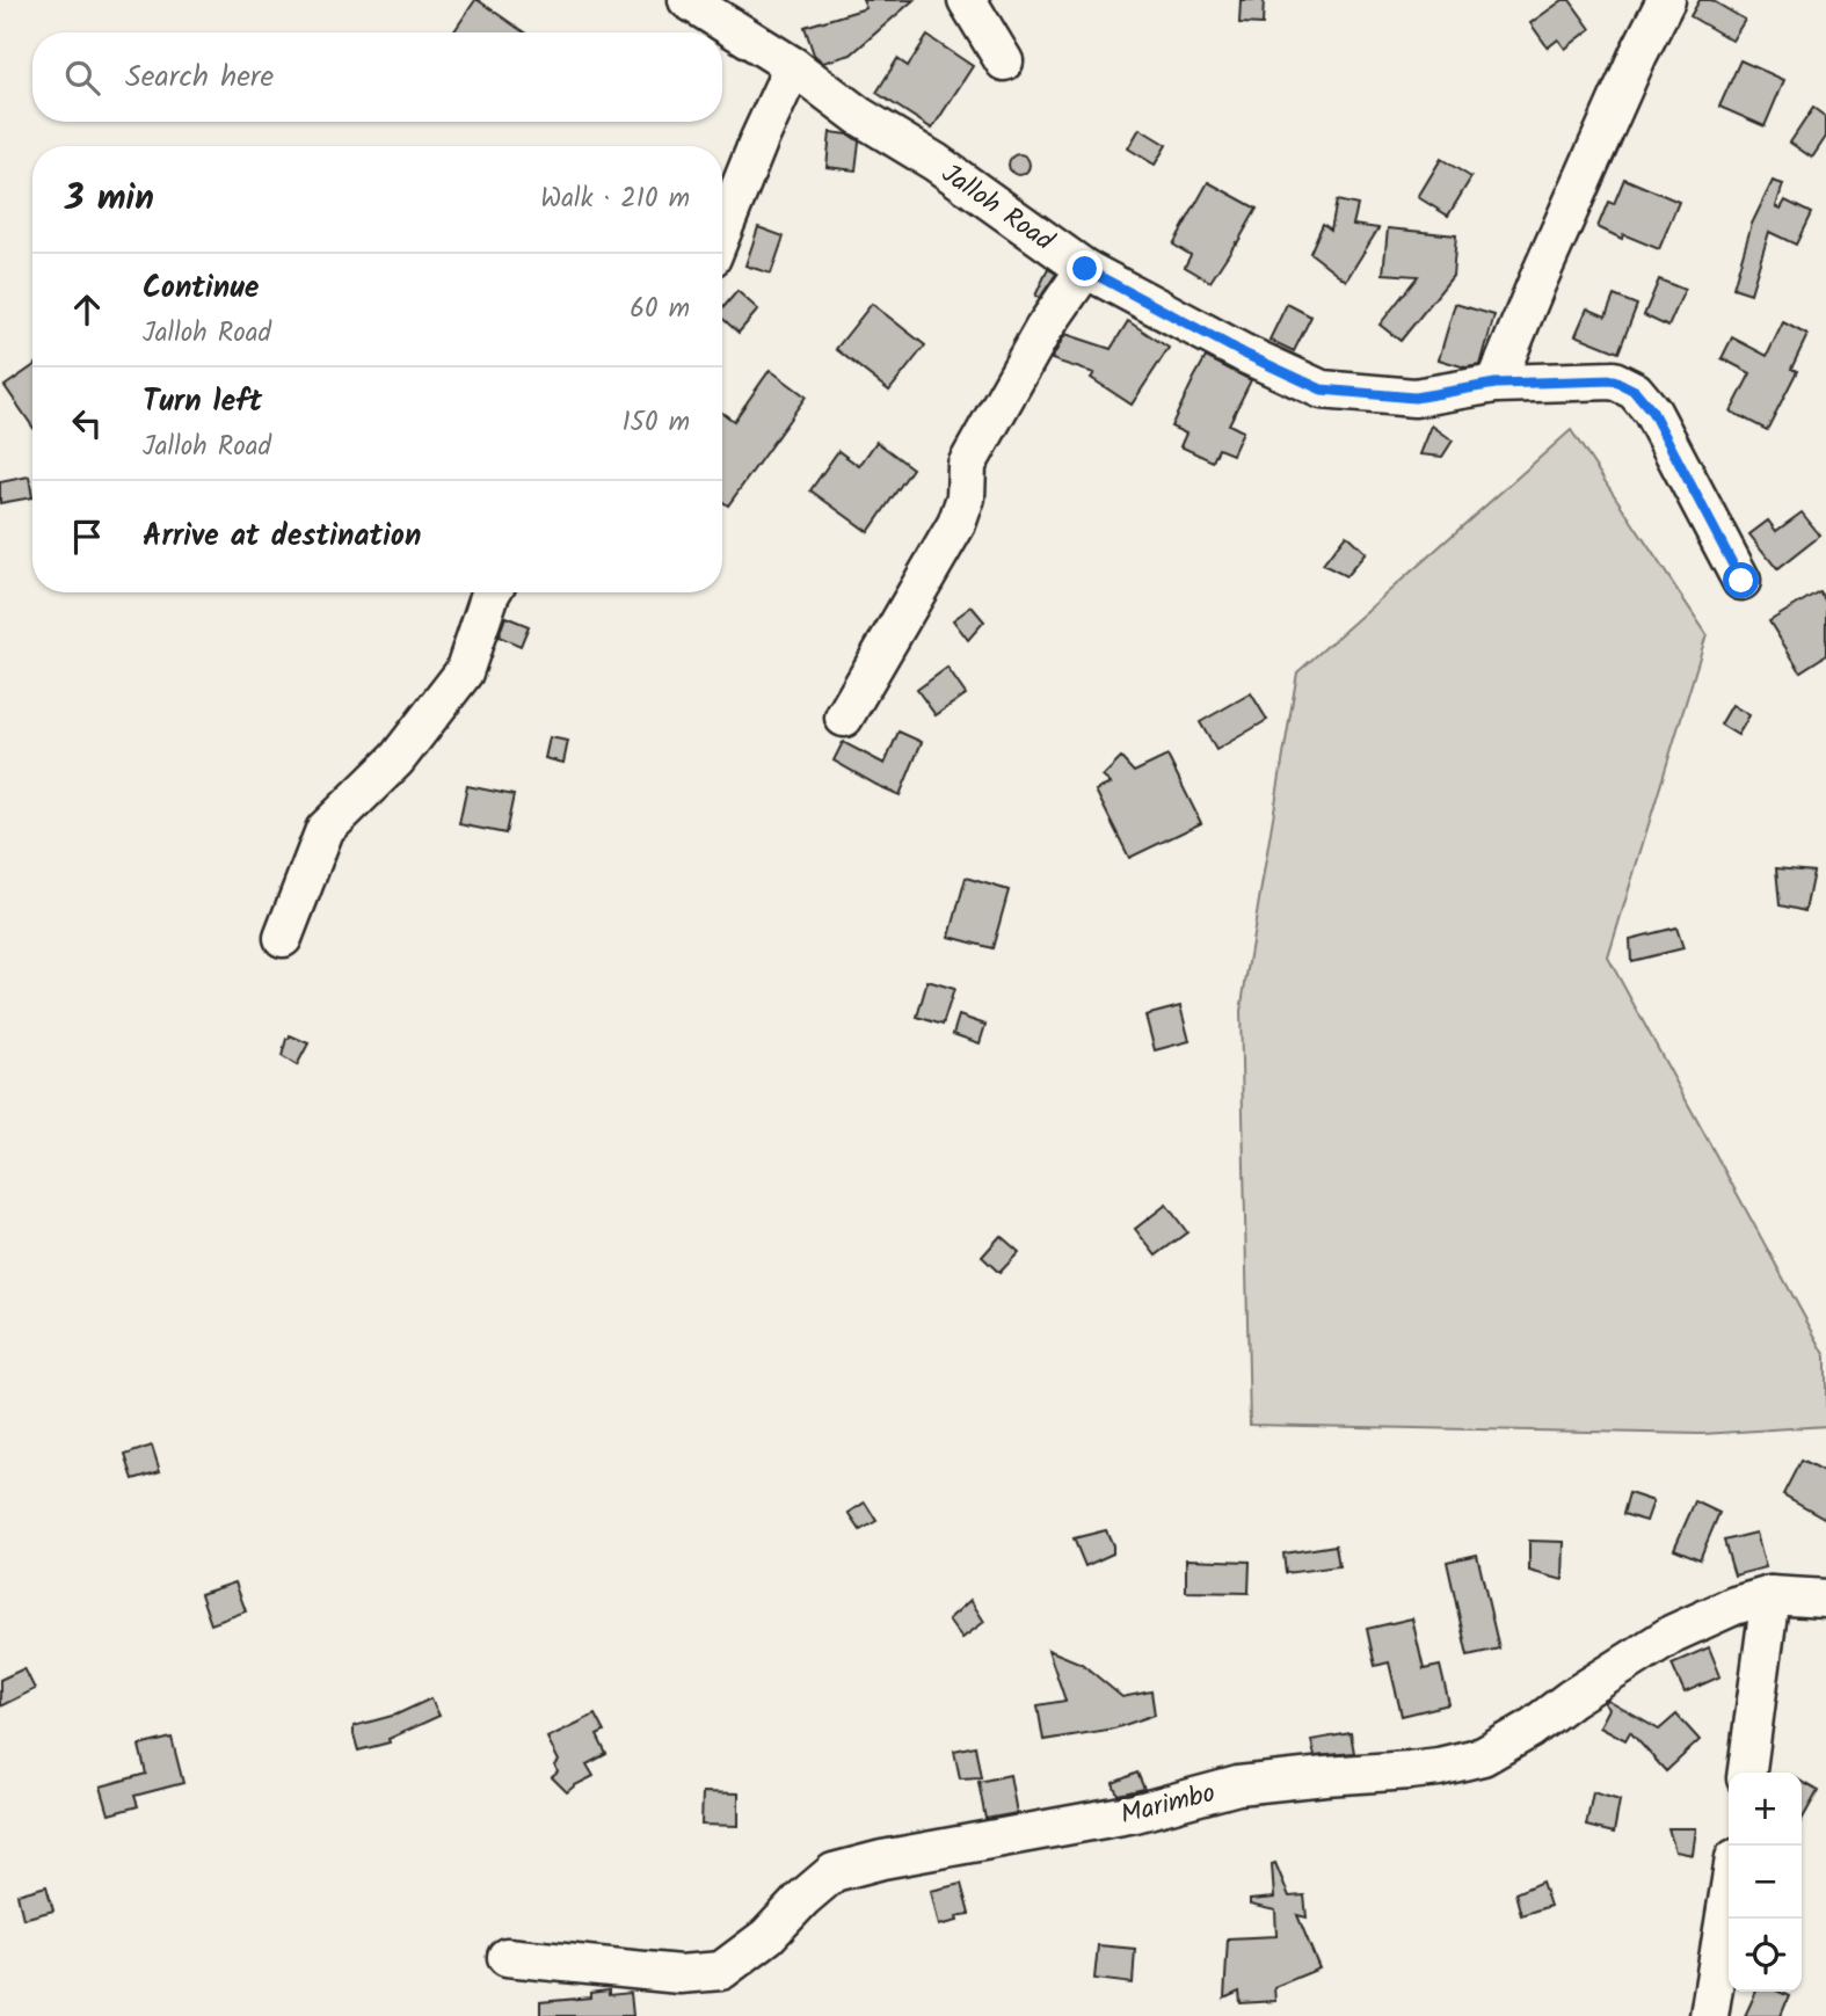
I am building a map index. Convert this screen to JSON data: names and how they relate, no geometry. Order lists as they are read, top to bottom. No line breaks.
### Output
{"streets":{"street":["Jalloh Road","Marimbo"]},"page":{"search":"Search here","heading":["3 min","Walk · 210 m"],"list":[["Continue","Jalloh Road","60 m"],["Turn left","Jalloh Road","150 m"],"Arrive at destination"],"map_buttons":["+","−"]}}
